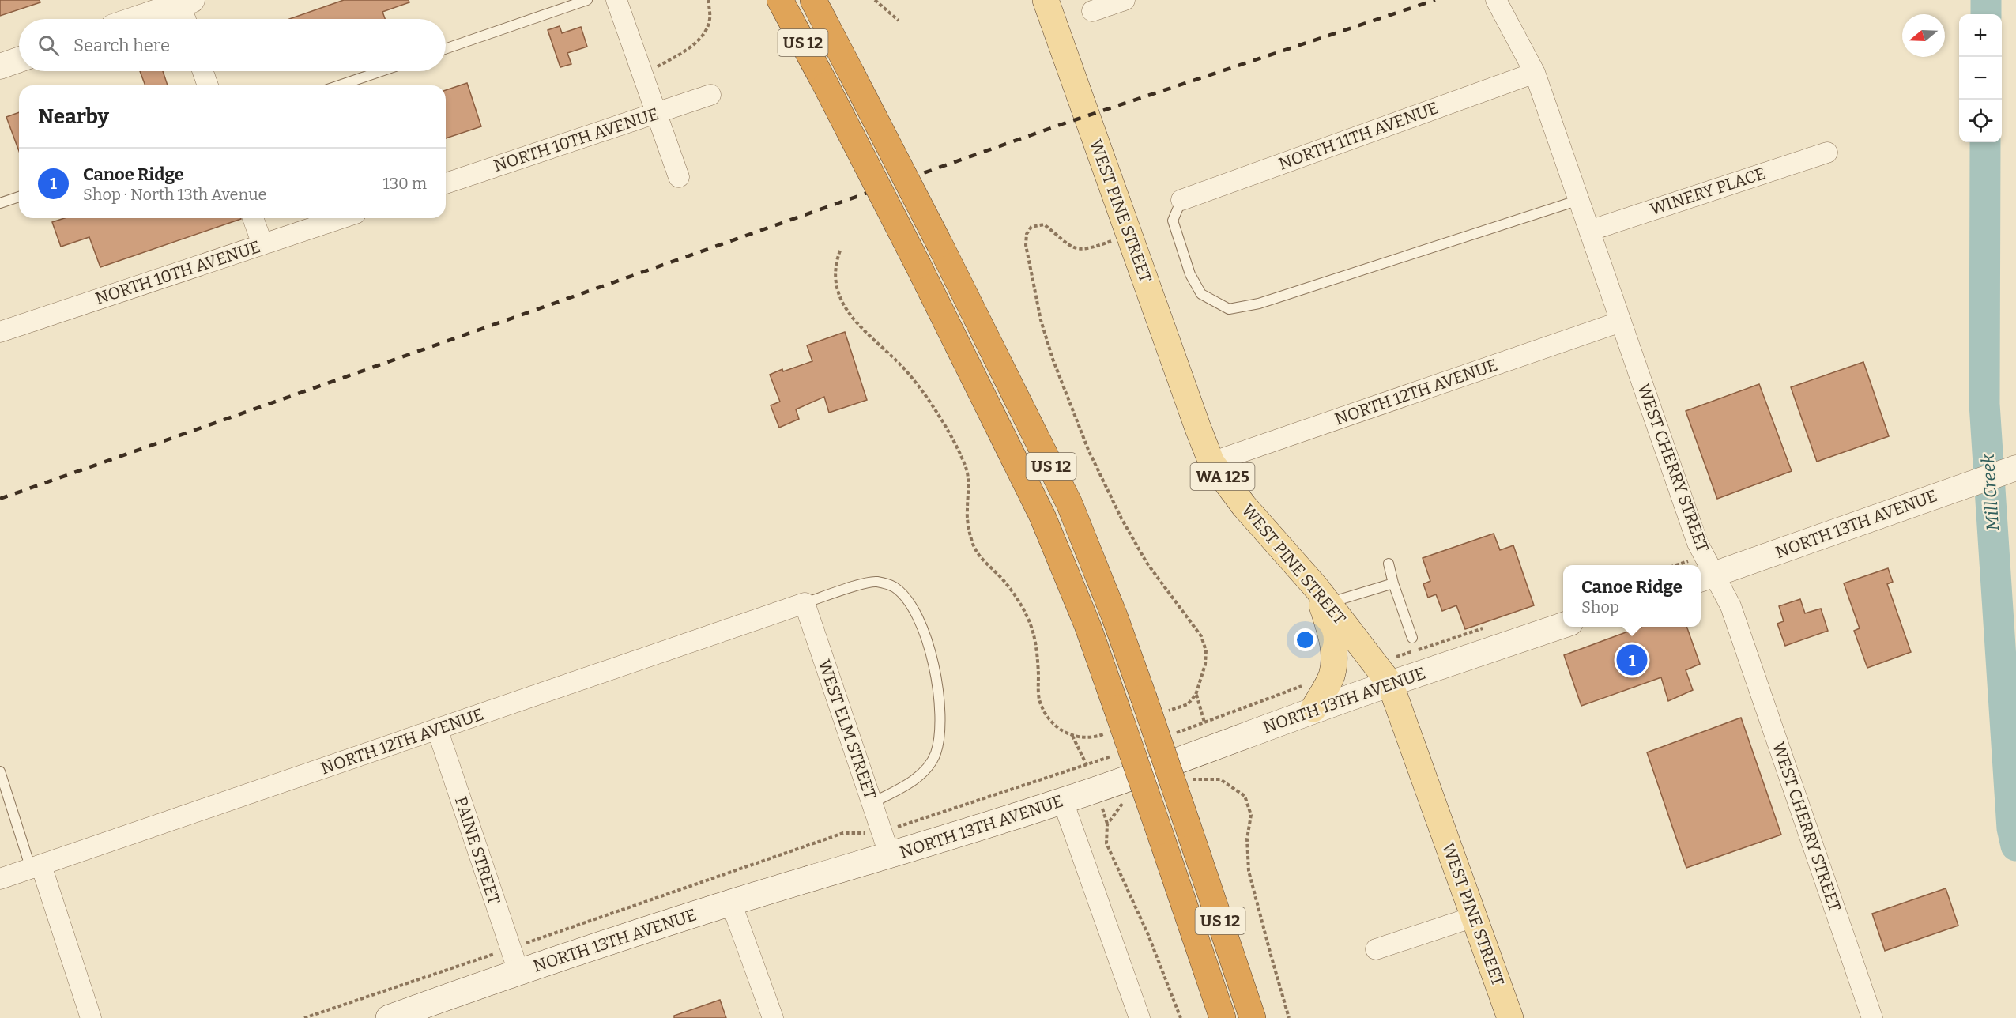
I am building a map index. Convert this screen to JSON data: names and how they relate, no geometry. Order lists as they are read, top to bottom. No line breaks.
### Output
{"streets":{"highway":["US 12"],"main road":["WEST PINE STREET","WA 125","NORTH 13TH AVENUE"],"street":["NORTH 11TH AVENUE","NORTH 10TH AVENUE","WINERY PLACE","NORTH 12TH AVENUE","WEST CHERRY STREET","WEST ELM STREET","PAINE STREET"]},"crossings":[["NORTH 11TH AVENUE","WEST CHERRY STREET"],["WINERY PLACE","WEST CHERRY STREET"],["WEST PINE STREET","NORTH 12TH AVENUE"],["WEST PINE STREET","WA 125"],["WEST PINE STREET","NORTH 13TH AVENUE"],["NORTH 12TH AVENUE","WEST CHERRY STREET"],["NORTH 12TH AVENUE","WEST ELM STREET"],["NORTH 12TH AVENUE","PAINE STREET"],["WEST CHERRY STREET","NORTH 13TH AVENUE"],["WA 125","NORTH 13TH AVENUE"],["NORTH 13TH AVENUE","WEST ELM STREET"],["NORTH 13TH AVENUE","PAINE STREET"]],"water":["Mill Creek"],"north":"left","page":{"map_buttons":["+","−"],"search":"Search here","heading":"Nearby","list":[{"mark":"1","name":"Canoe Ridge","note":"Shop · North 13th Avenue","value":"130 m"}],"popup":["Canoe Ridge","Shop"],"pins":"1"}}
